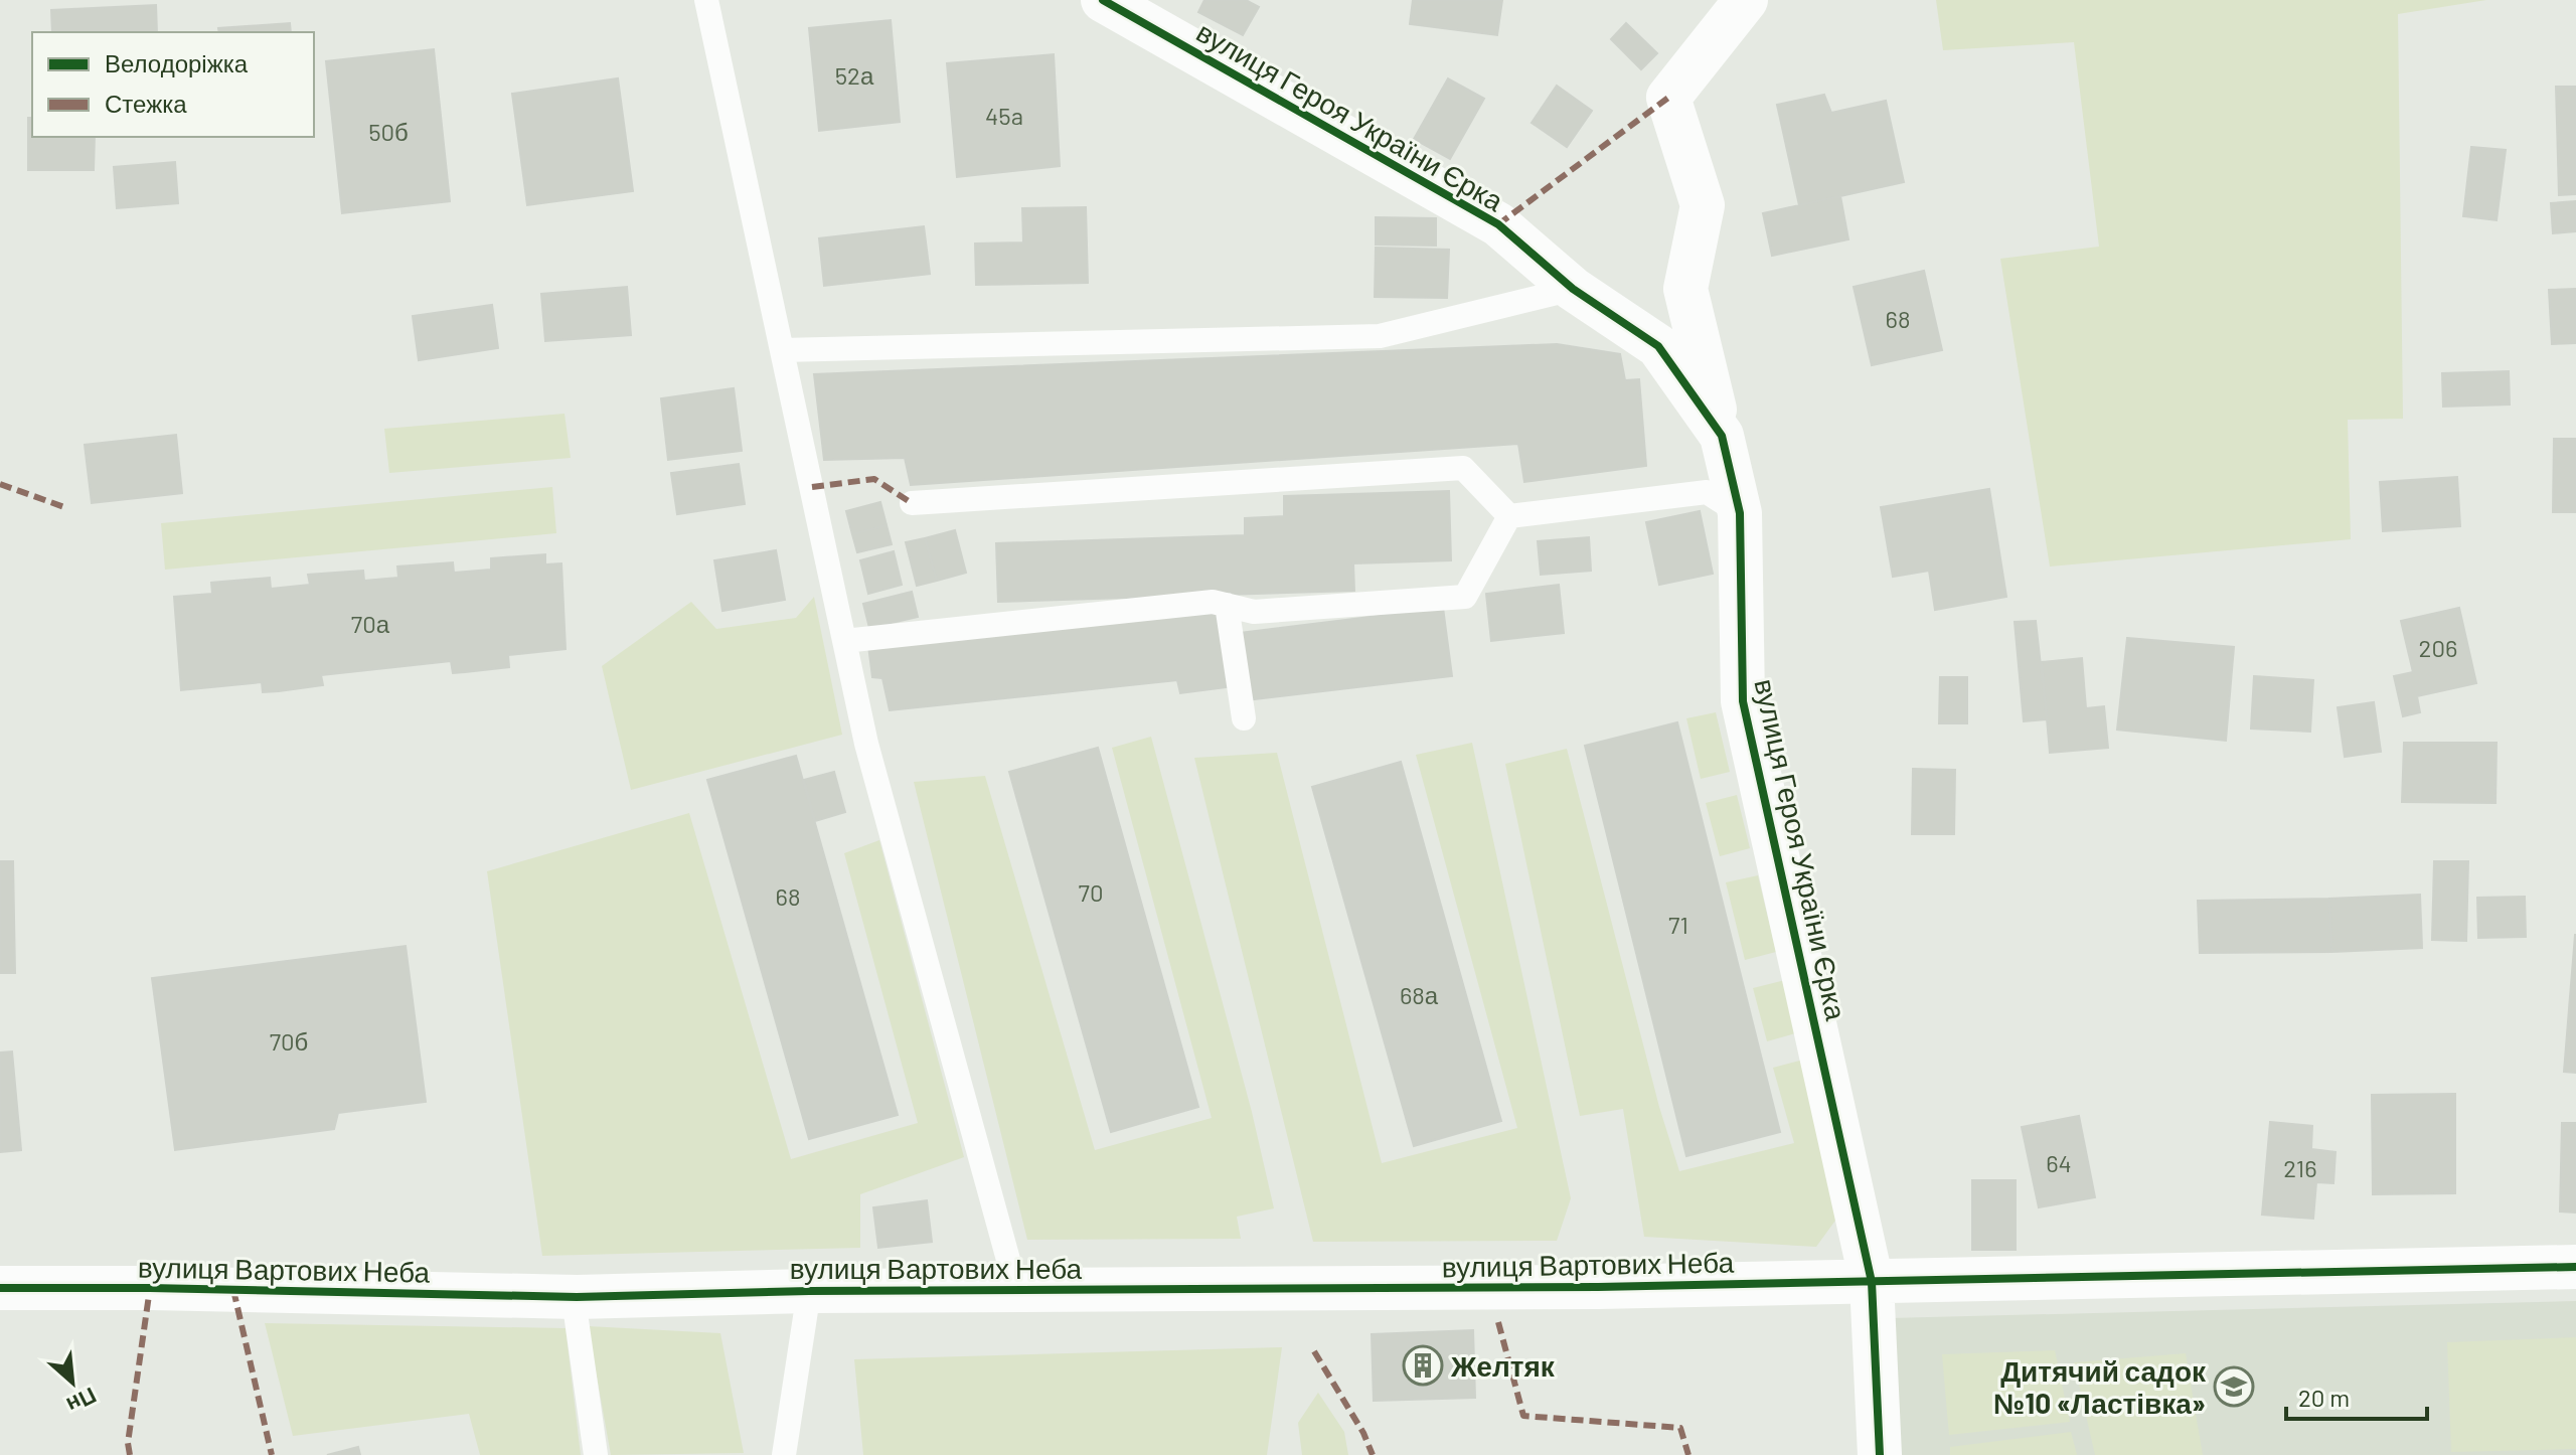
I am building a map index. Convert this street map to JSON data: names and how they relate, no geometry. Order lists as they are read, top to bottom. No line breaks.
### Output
{"streets":{"street":["вулиця Героя України Єрка","вулиця Вартових Неба"]},"crossings":[["вулиця Героя України Єрка","вулиця Вартових Неба"]],"places":{"building":["Желтяк"],"school or university":["Дитячий садок №10 «Ластівка»"]},"house_numbers":["52а","45a","50б","68","70а","206","70","68","71","68а","70б","64","216"],"legend":["Велодоріжка","Стежка"],"scale_bar":"20 m","north":"bottom right"}
